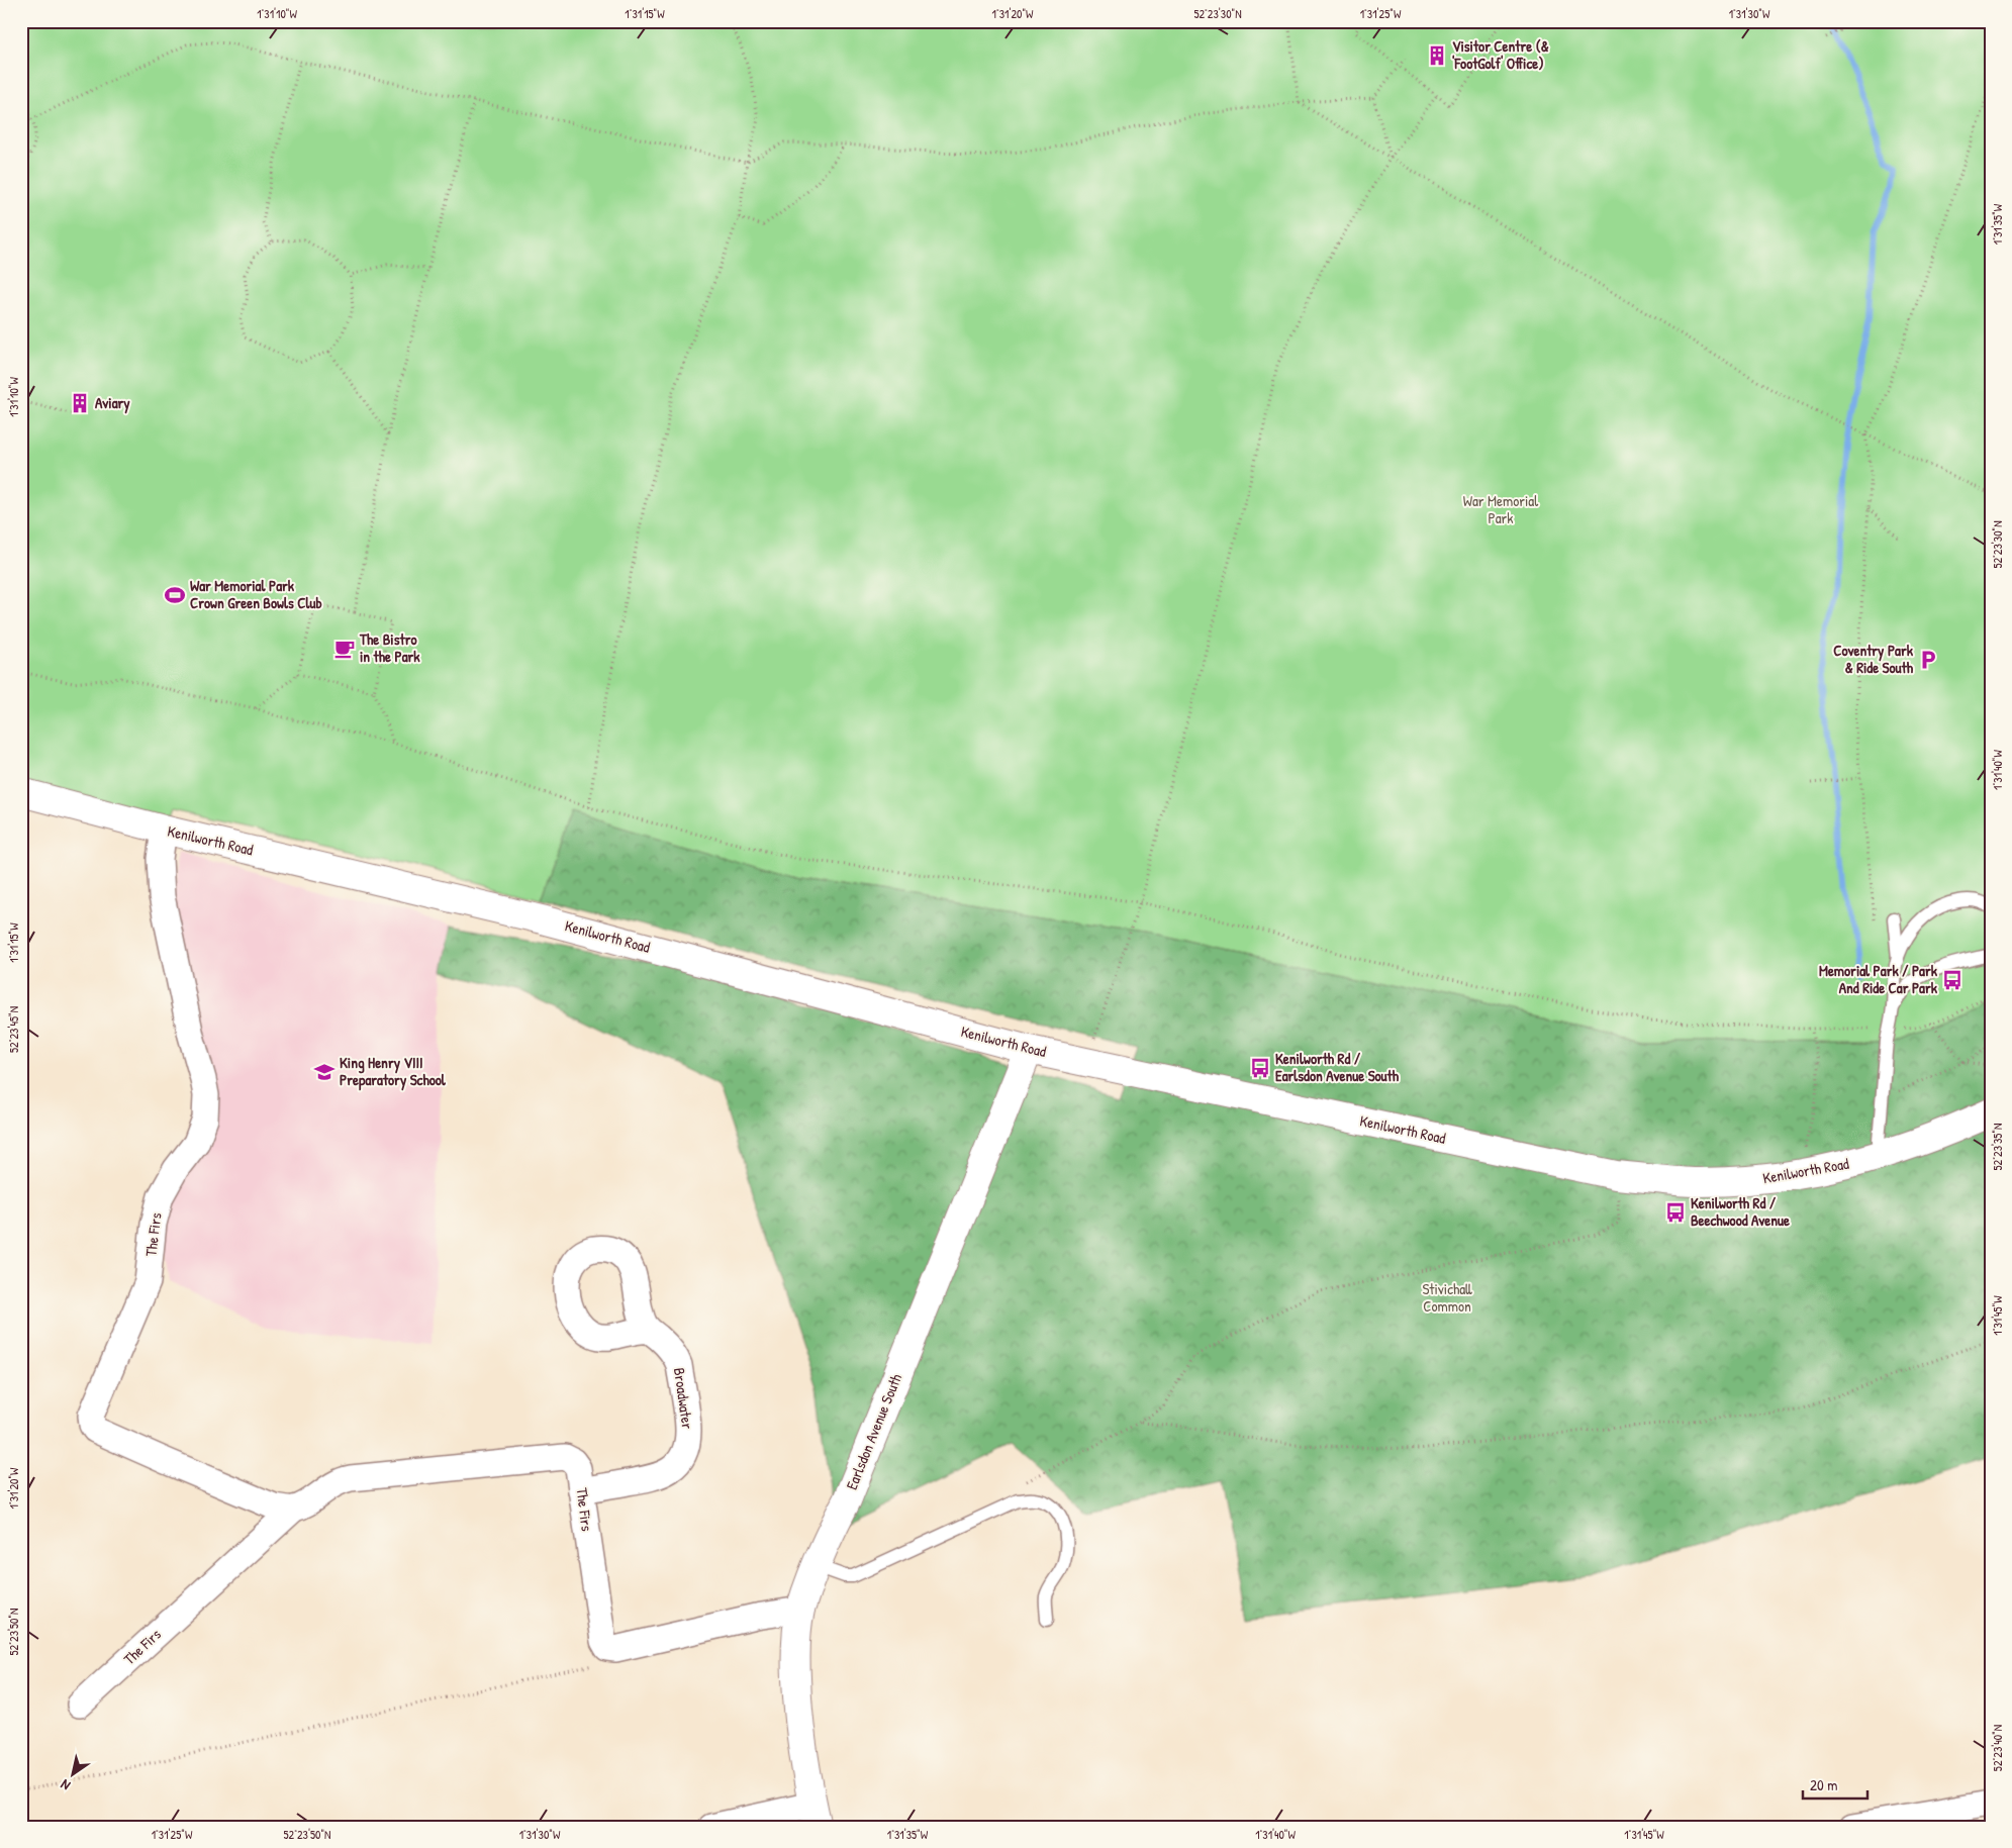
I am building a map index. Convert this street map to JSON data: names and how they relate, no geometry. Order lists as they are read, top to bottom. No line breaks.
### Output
{"streets":{"main road":["Kenilworth Road","Earlsdon Avenue South"],"street":["The Firs","Broadwater"]},"crossings":[["Kenilworth Road","The Firs"],["Kenilworth Road","Earlsdon Avenue South"],["The Firs","Broadwater"]],"parks":["War Memorial Park","Stivichall Common"],"places":{"building":["Visitor Centre (& 'FootGolf' Office)","Aviary"],"sports":["War Memorial Park Crown Green Bowls Club"],"cafe":["The Bistro in the Park"],"parking":["Coventry Park & Ride South"],"bus stop":["Memorial Park / Park And Ride Car Park","Kenilworth Rd / Earlsdon Avenue South","Kenilworth Rd / Beechwood Avenue"],"school or university":["King Henry VIII Preparatory School"]},"scale_bar":"20 m","north":"bottom left","coordinates":["1°31'10\"W","1°31'15\"W","1°31'20\"W","52°23'30\"N","1°31'25\"W","1°31'30\"W","1°31'35\"W","1°31'40\"W","52°23'45\"N","52°23'35\"N","1°31'45\"W","52°23'50\"N","52°23'40\"N"]}
